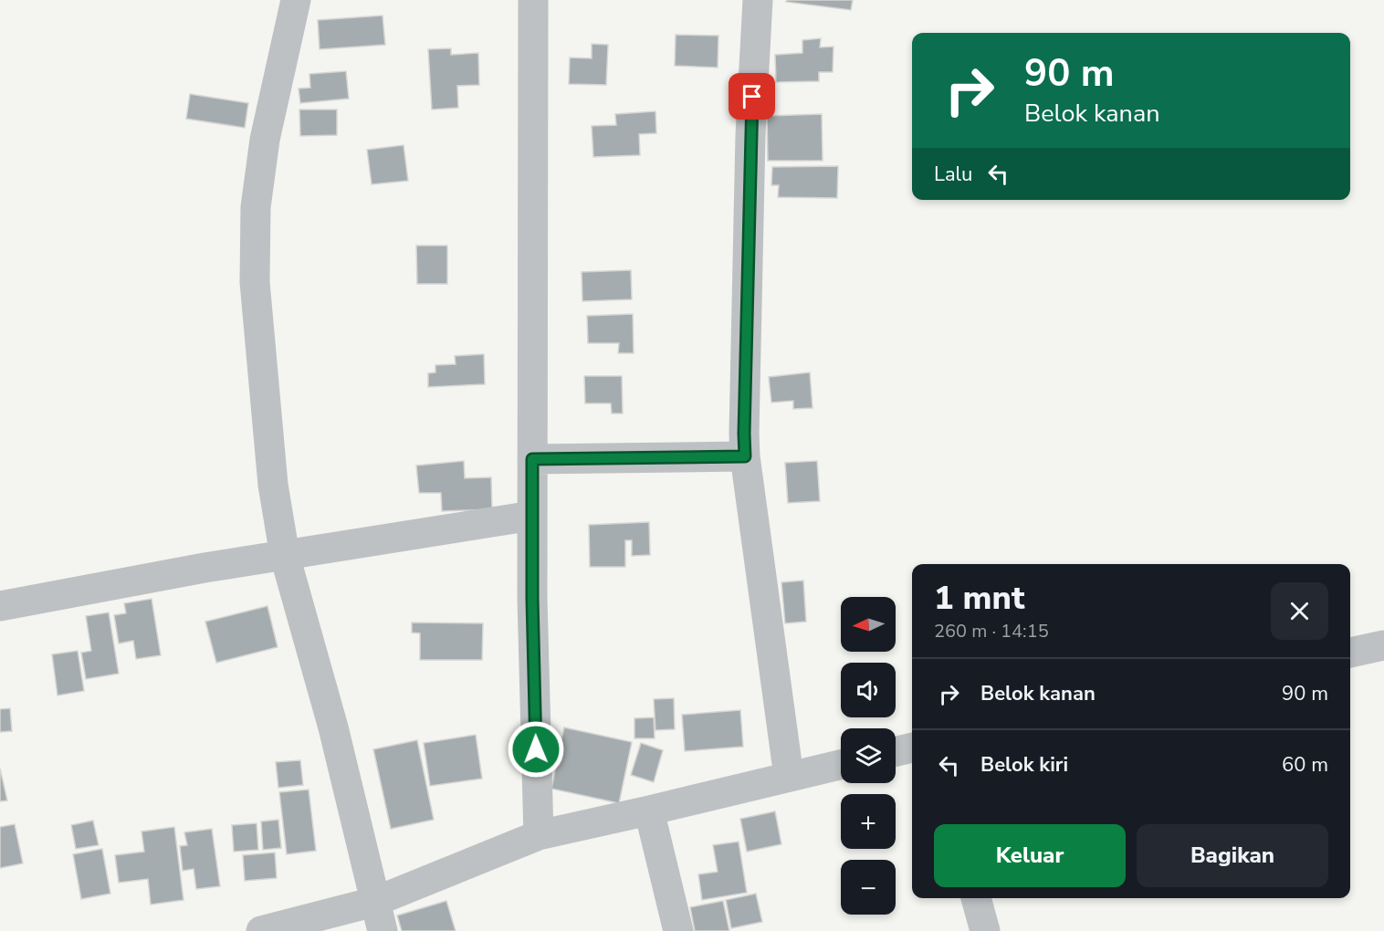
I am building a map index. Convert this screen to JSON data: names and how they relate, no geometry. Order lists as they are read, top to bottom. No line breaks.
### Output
{"north":"left","page":{"turn":["90 m","Belok kanan"],"then":"Lalu","heading":["1 mnt","260 m · 14:15"],"map_buttons":["+","−"],"list":[{"name":"Belok kanan","value":"90 m"},{"name":"Belok kiri","value":"60 m"}],"buttons":["Keluar","Bagikan"]}}
